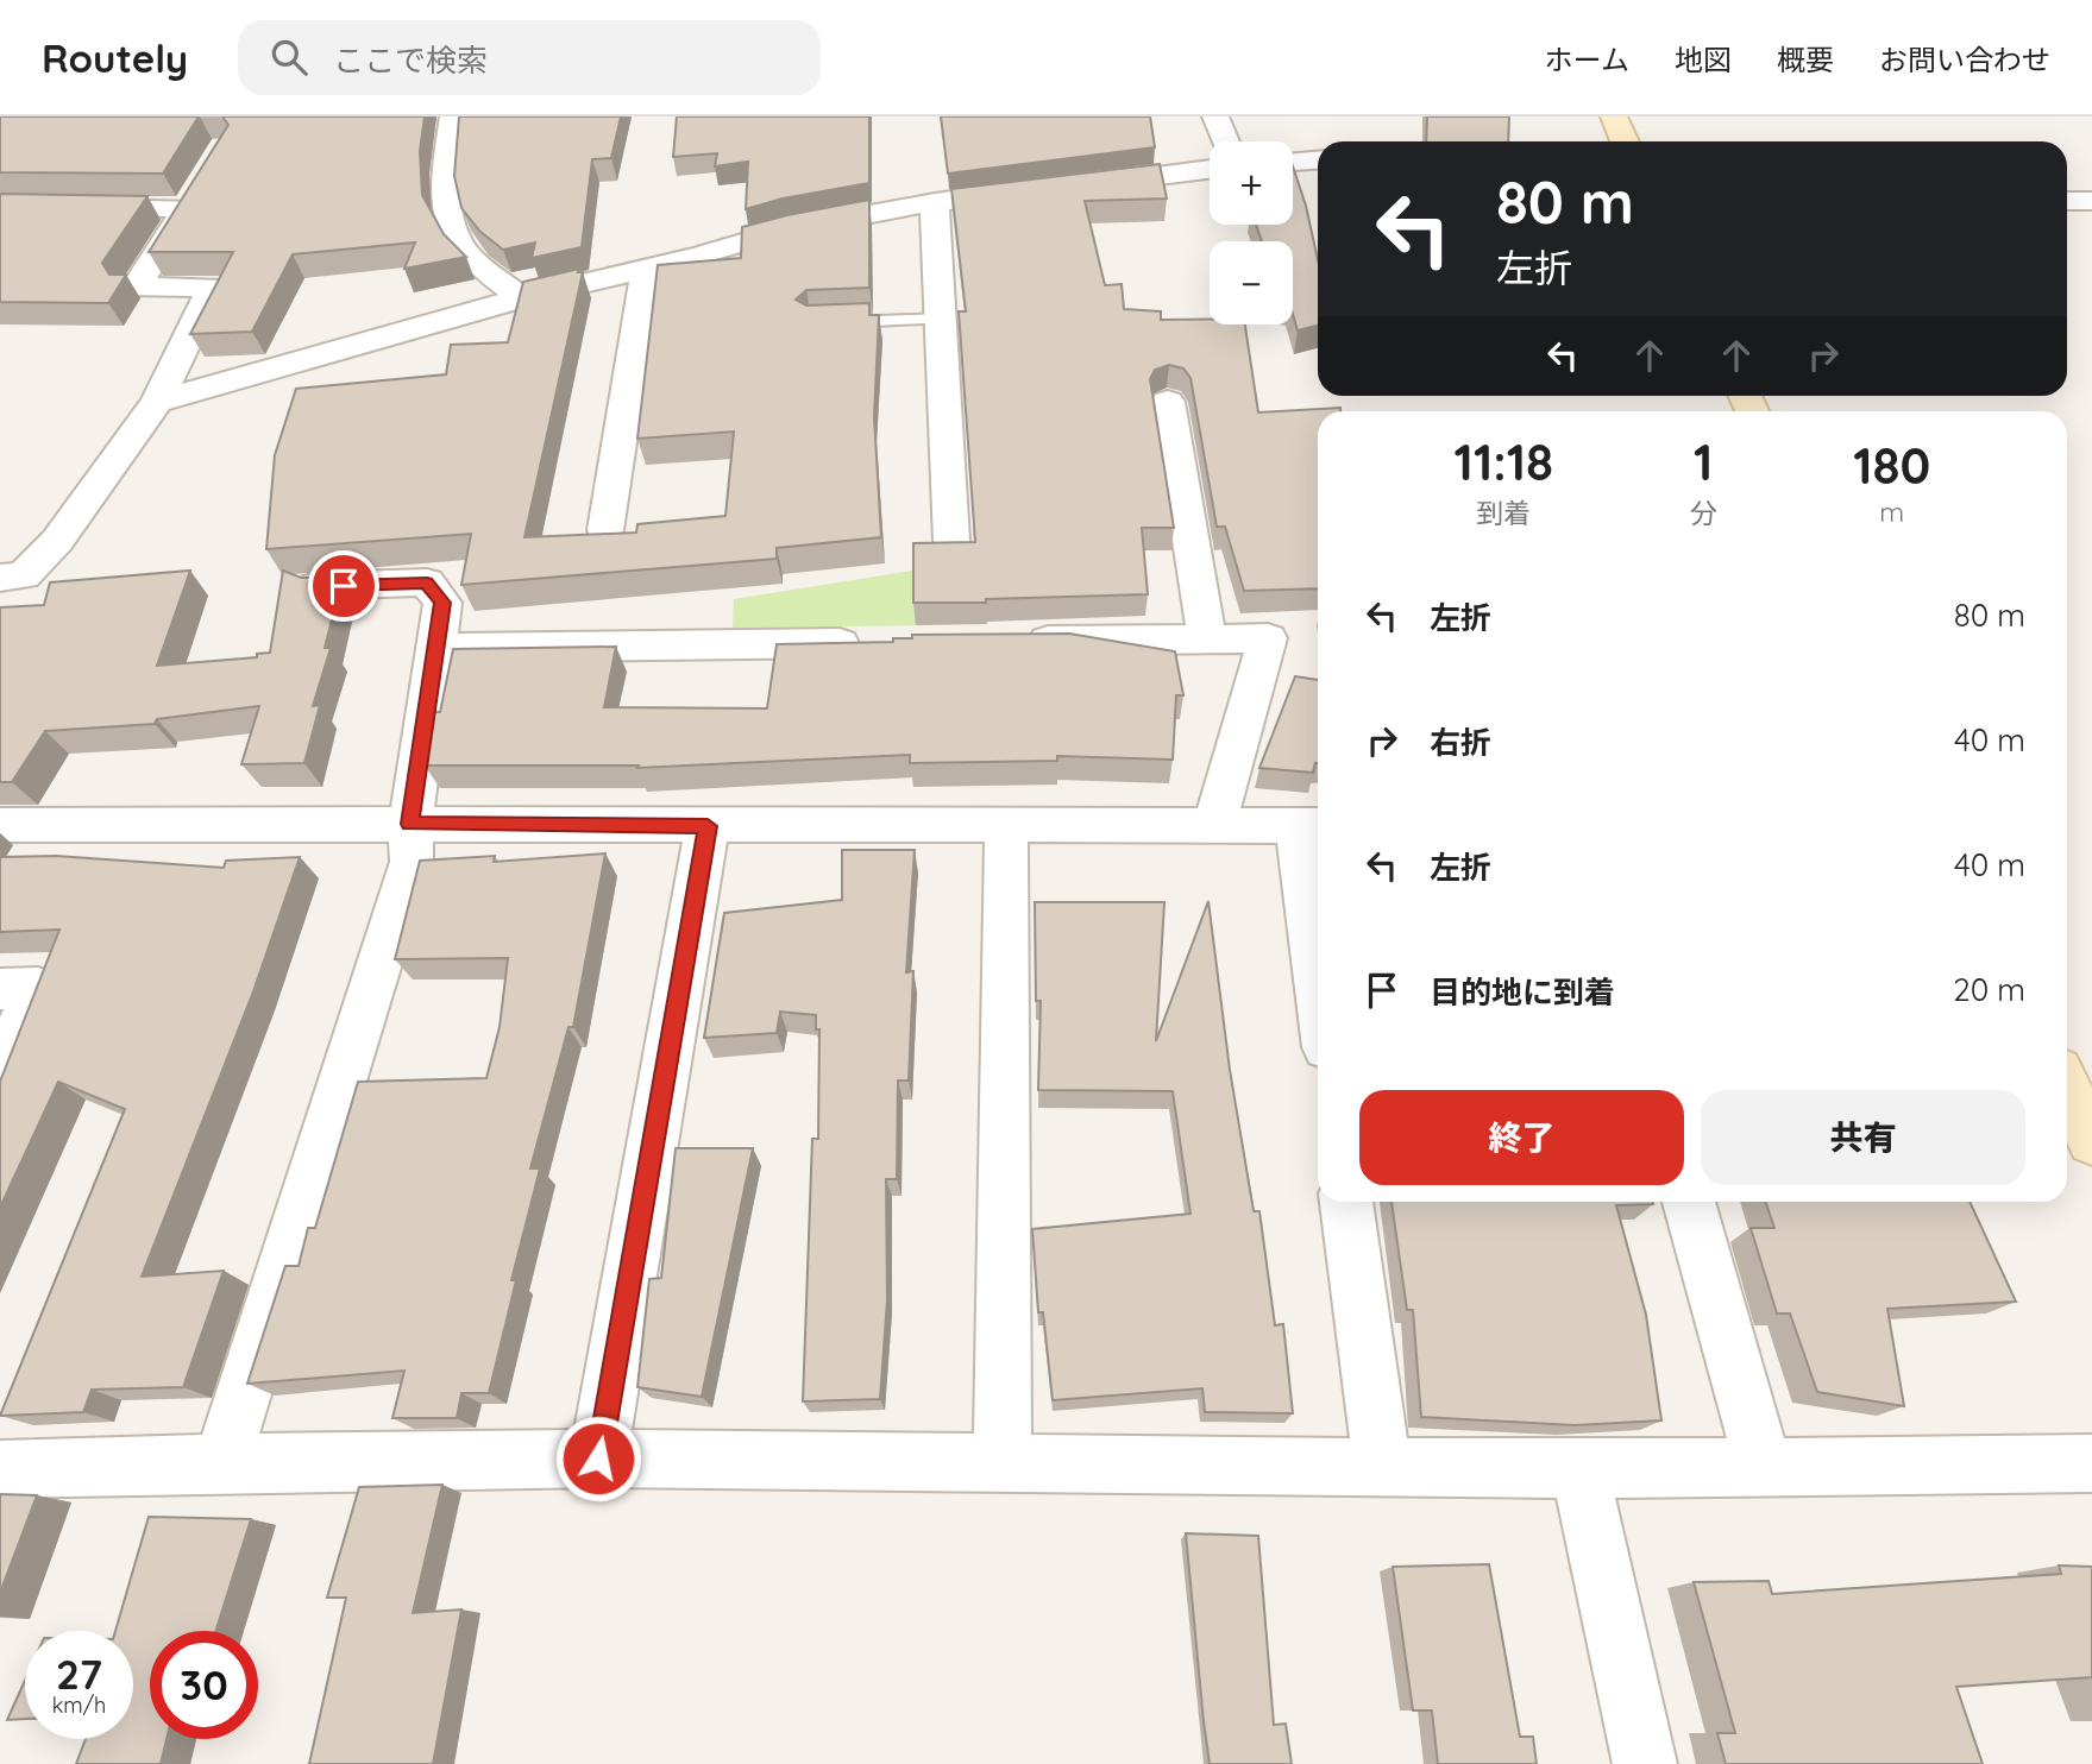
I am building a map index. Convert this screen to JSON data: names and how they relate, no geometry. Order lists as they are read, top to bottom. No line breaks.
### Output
{"page":{"header":"Routely","search":"ここで検索","nav":["ホーム","地図","概要","お問い合わせ"],"map_buttons":["+","−"],"turn":["80 m","左折"],"eta":["11:18","到着","1","分","180","m"],"list":[{"name":"左折","value":"80 m"},{"name":"右折","value":"40 m"},{"name":"左折","value":"40 m"},{"name":"目的地に到着","value":"20 m"}],"buttons":["終了","共有"],"speed":"27 km/h","limit":"30"}}
